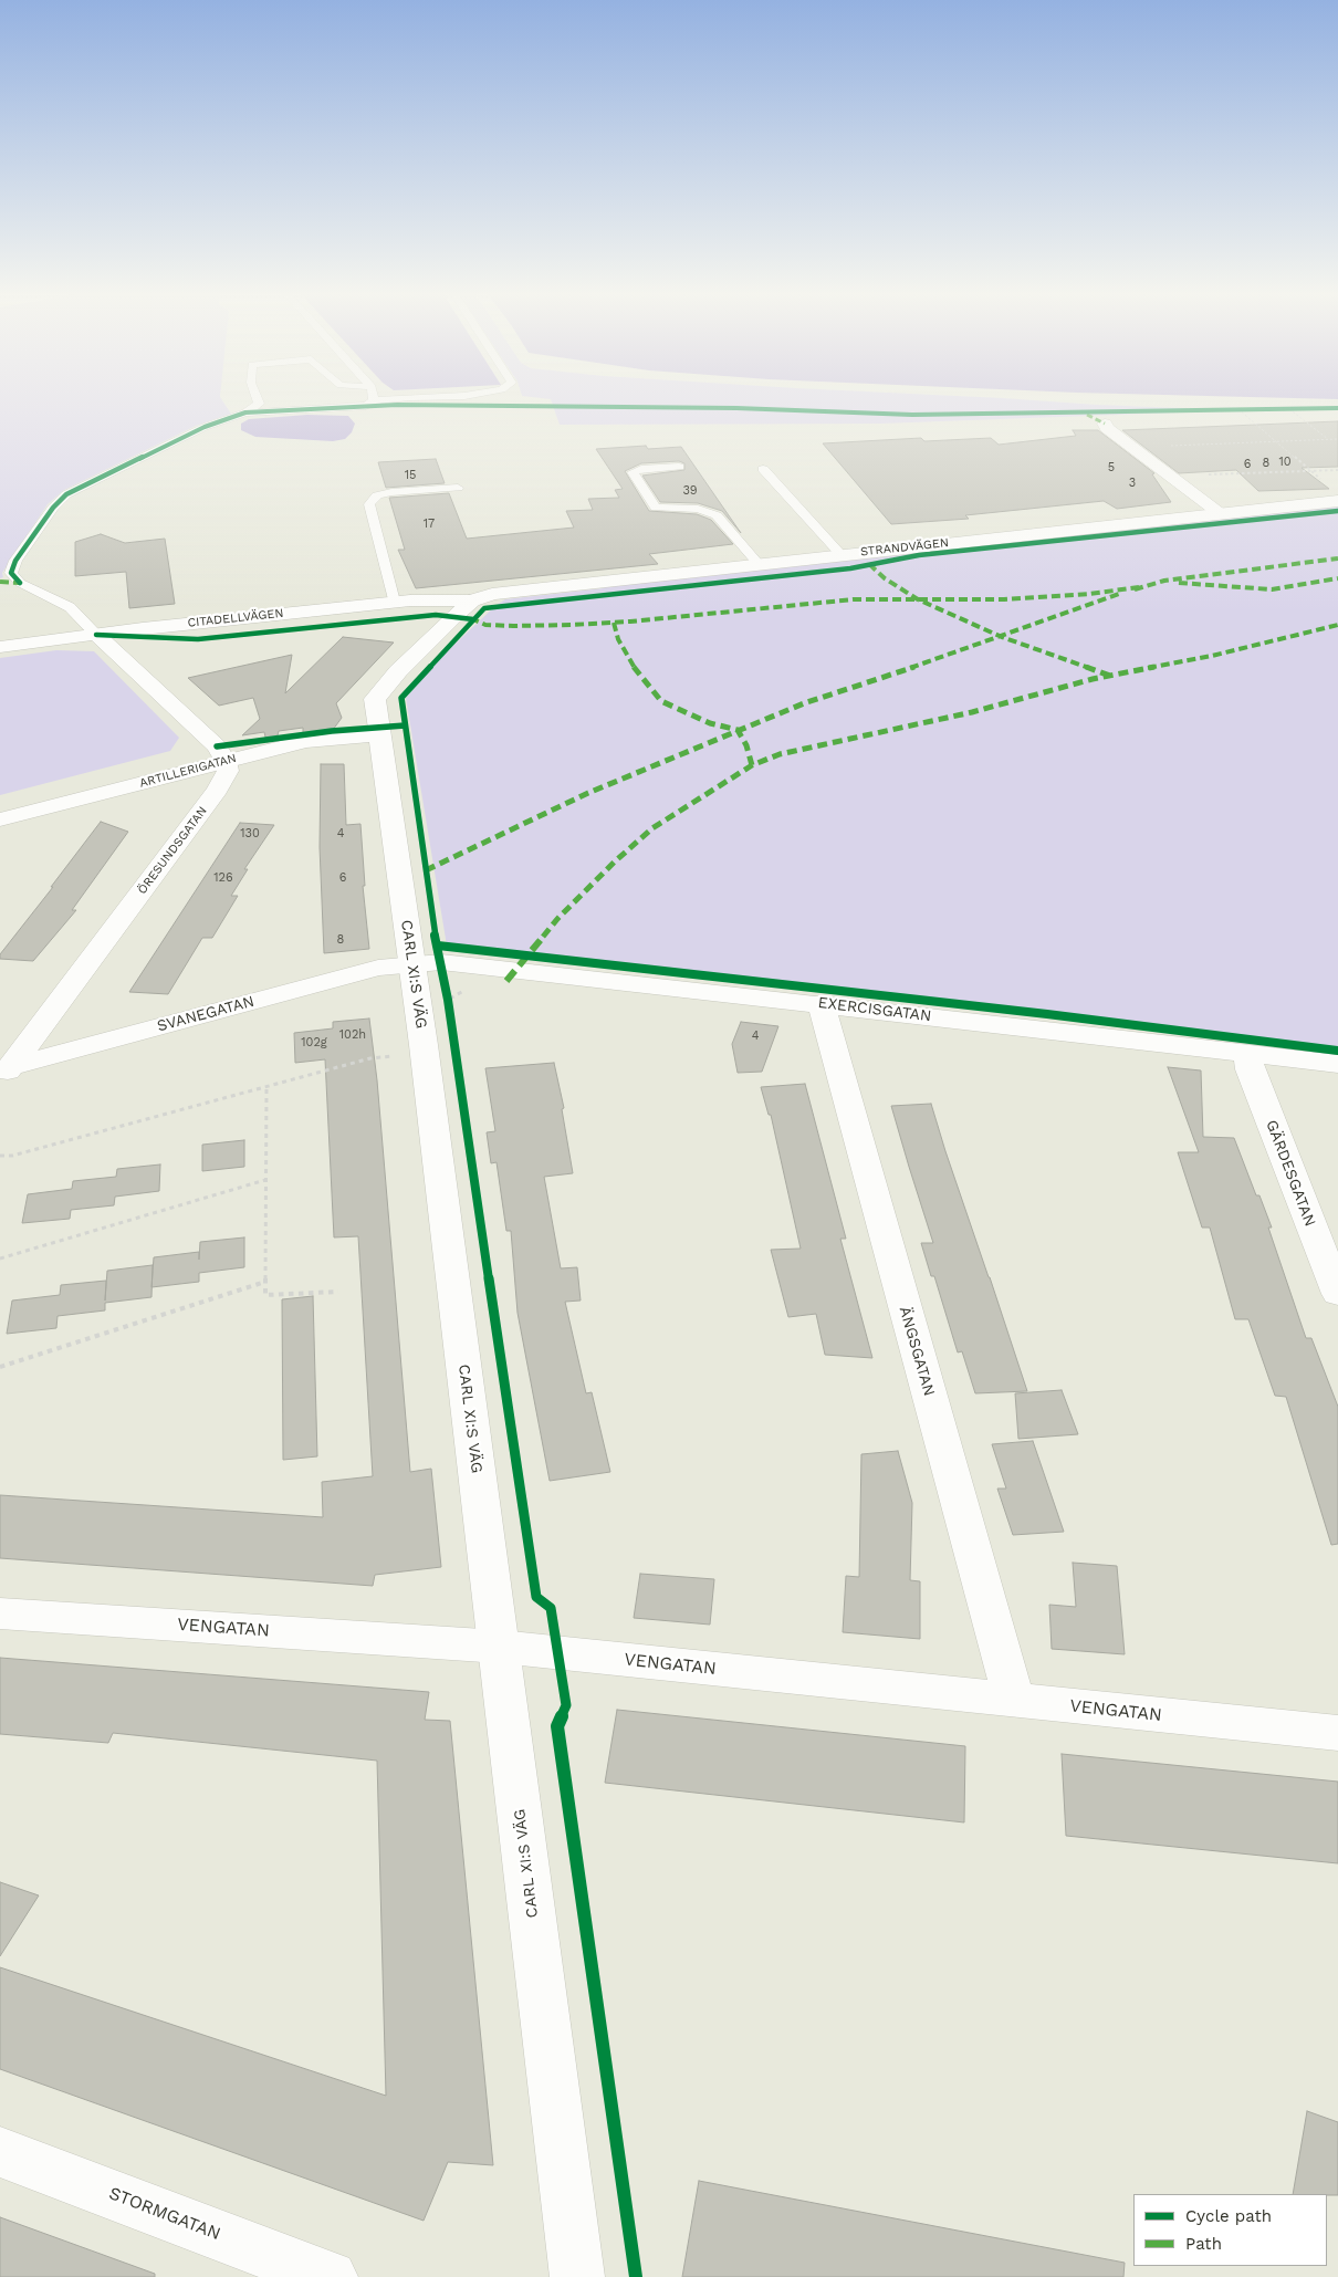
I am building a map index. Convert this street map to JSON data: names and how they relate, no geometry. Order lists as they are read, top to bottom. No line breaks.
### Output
{"streets":{"street":["STRANDVÄGEN","CITADELLVÄGEN","ARTILLERIGATAN","ÖRESUNDSGATAN","CARL XI:S VÄG","EXERCISGATAN","SVANEGATAN","GÄRDESGATAN","ÄNGSGATAN","VENGATAN","STORMGATAN"]},"crossings":[["STRANDVÄGEN","CITADELLVÄGEN"],["STRANDVÄGEN","CARL XI:S VÄG"],["CITADELLVÄGEN","CARL XI:S VÄG"],["ARTILLERIGATAN","ÖRESUNDSGATAN"],["ARTILLERIGATAN","CARL XI:S VÄG"],["ÖRESUNDSGATAN","SVANEGATAN"],["CARL XI:S VÄG","EXERCISGATAN"],["CARL XI:S VÄG","SVANEGATAN"],["CARL XI:S VÄG","VENGATAN"],["EXERCISGATAN","SVANEGATAN"],["EXERCISGATAN","GÄRDESGATAN"],["EXERCISGATAN","ÄNGSGATAN"],["ÄNGSGATAN","VENGATAN"]],"house_numbers":["10","8","6","5","15","3","39","17","130","4","126","6","8","102h","4","102g"],"legend":["Cycle path","Path"]}
